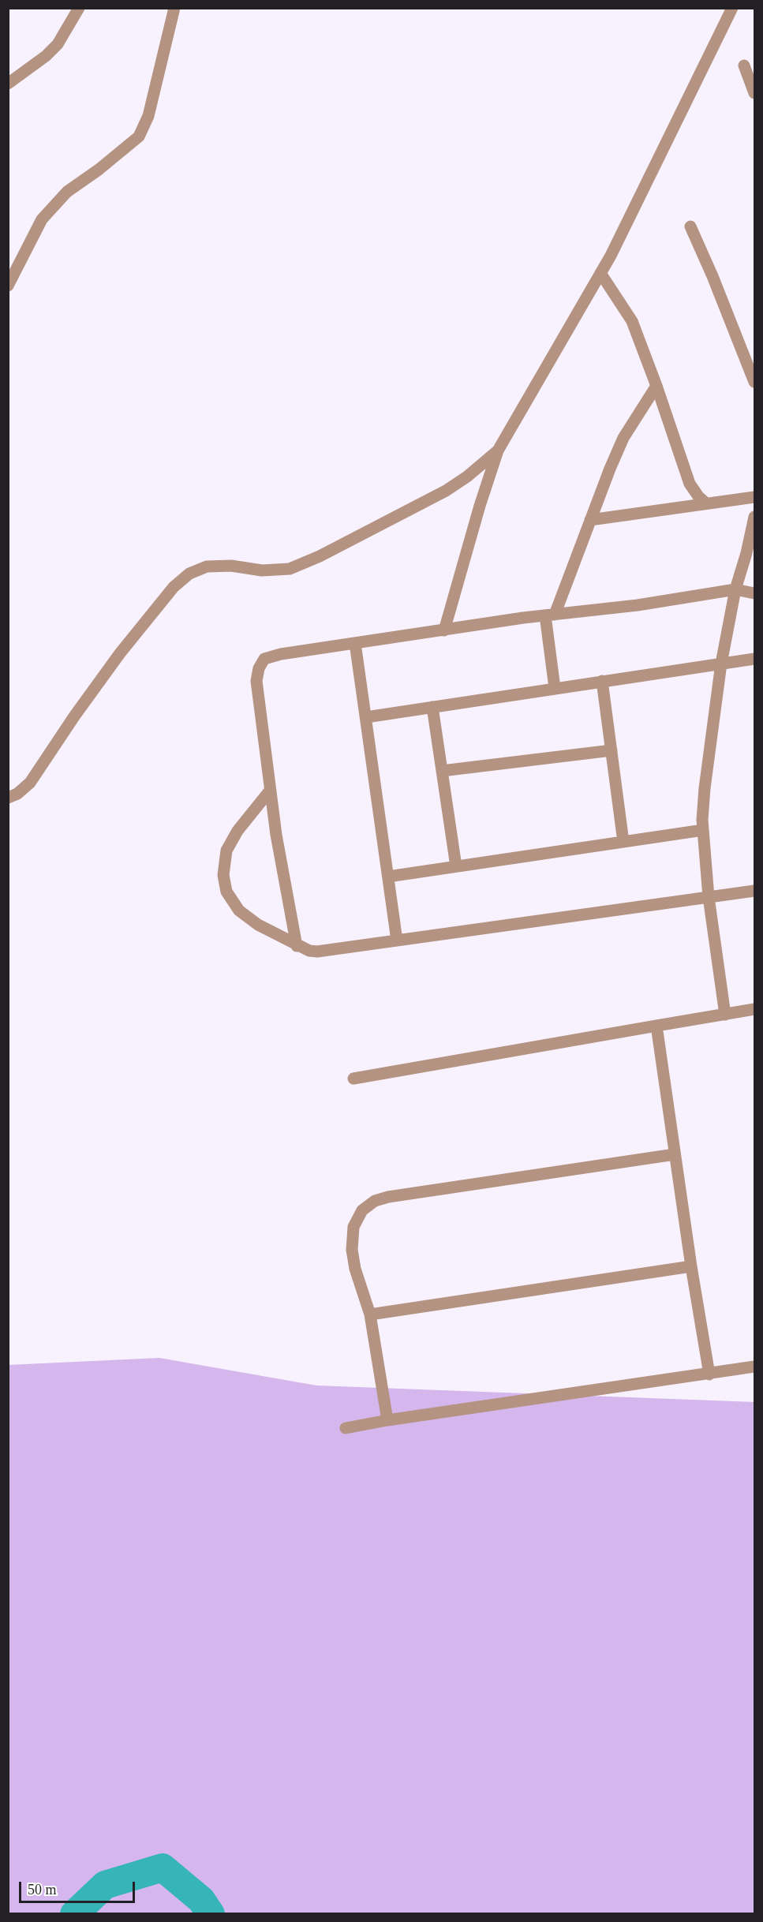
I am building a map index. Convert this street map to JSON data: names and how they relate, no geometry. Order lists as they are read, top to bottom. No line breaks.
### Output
{"scale_bar":"50 m"}
